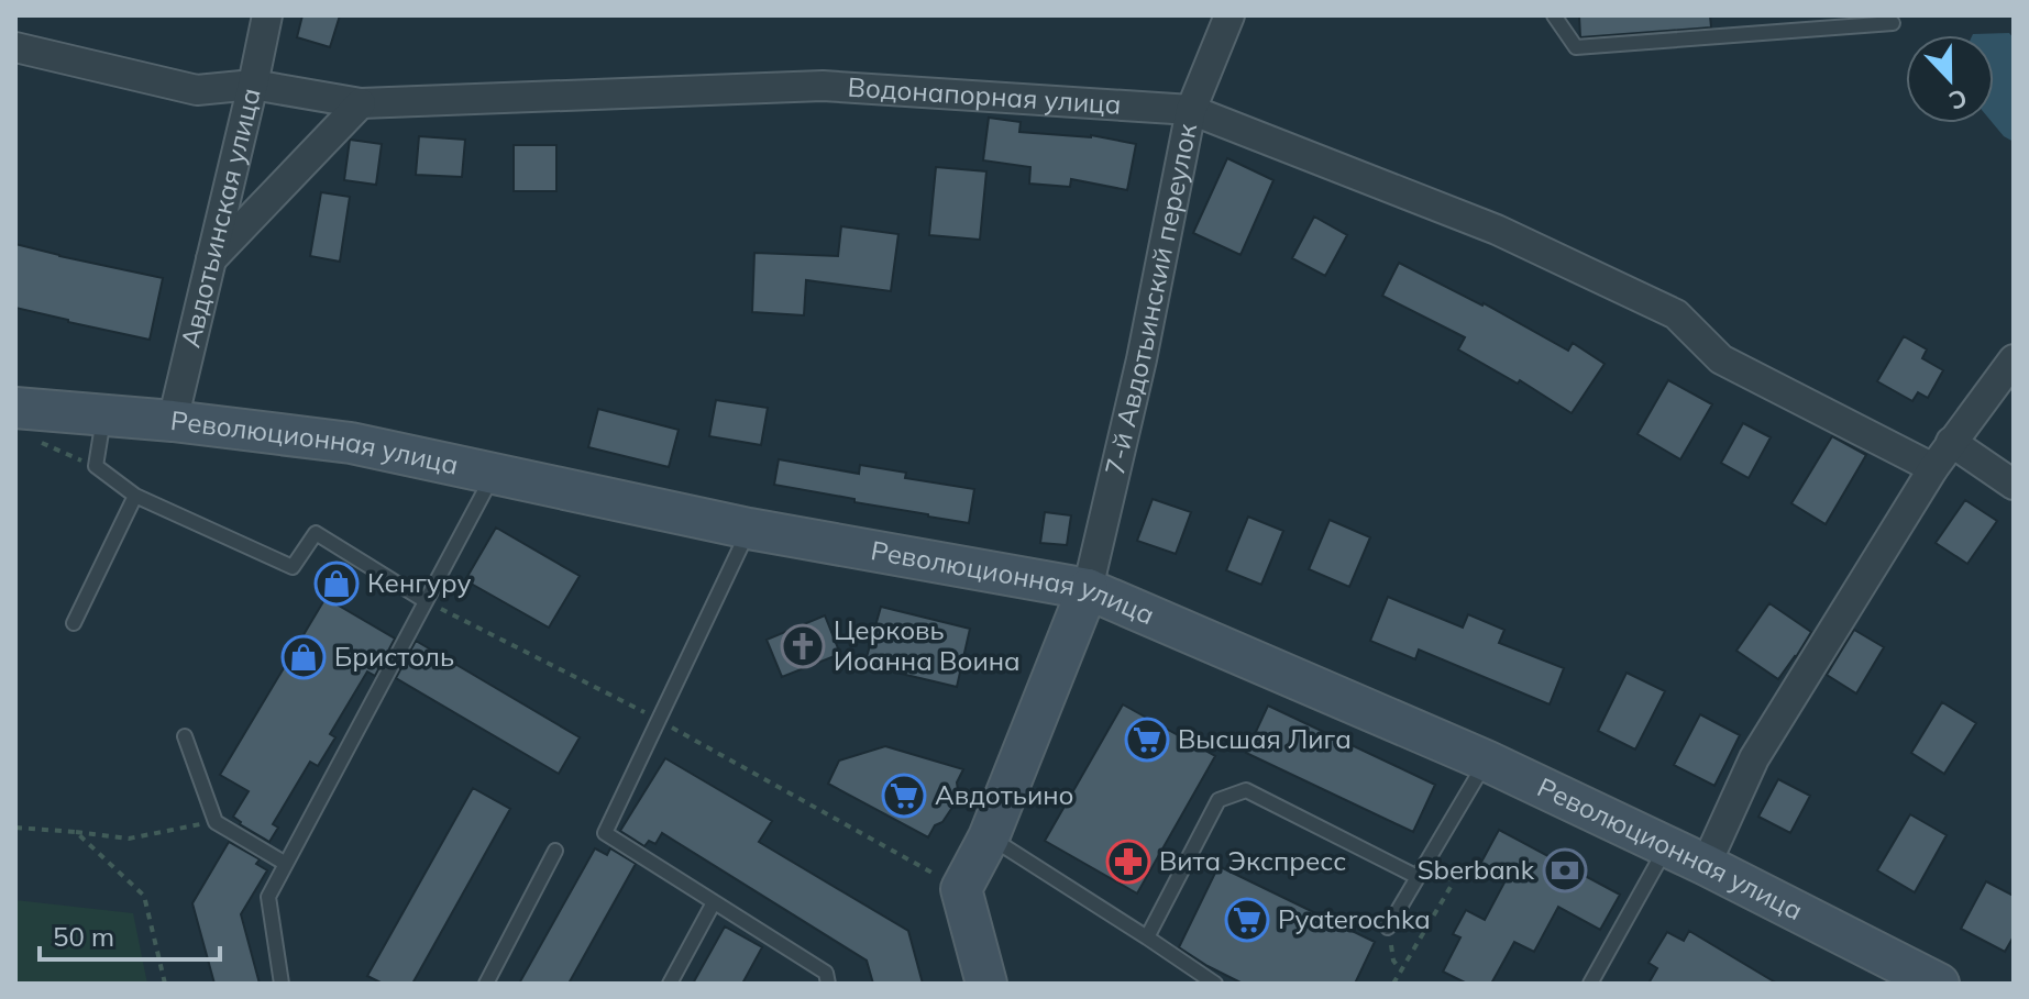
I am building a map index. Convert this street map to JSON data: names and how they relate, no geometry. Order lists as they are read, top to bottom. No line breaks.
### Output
{"streets":{"main road":["Революционная улица"],"street":["Водонапорная улица","Авдотьинская улица","7-й Авдотьинский переулок"]},"crossings":[["Водонапорная улица","Авдотьинская улица"],["Водонапорная улица","7-й Авдотьинский переулок"],["Авдотьинская улица","Революционная улица"],["7-й Авдотьинский переулок","Революционная улица"]],"places":{"shop":["Кенгуру","Бристоль"],"church":["Церковь Иоанна Воина"],"supermarket":["Высшая Лига","Авдотьино","Pyaterochka"],"pharmacy":["Вита Экспресс"],"bank":["Sberbank"]},"scale_bar":"50 m","north":"bottom"}
